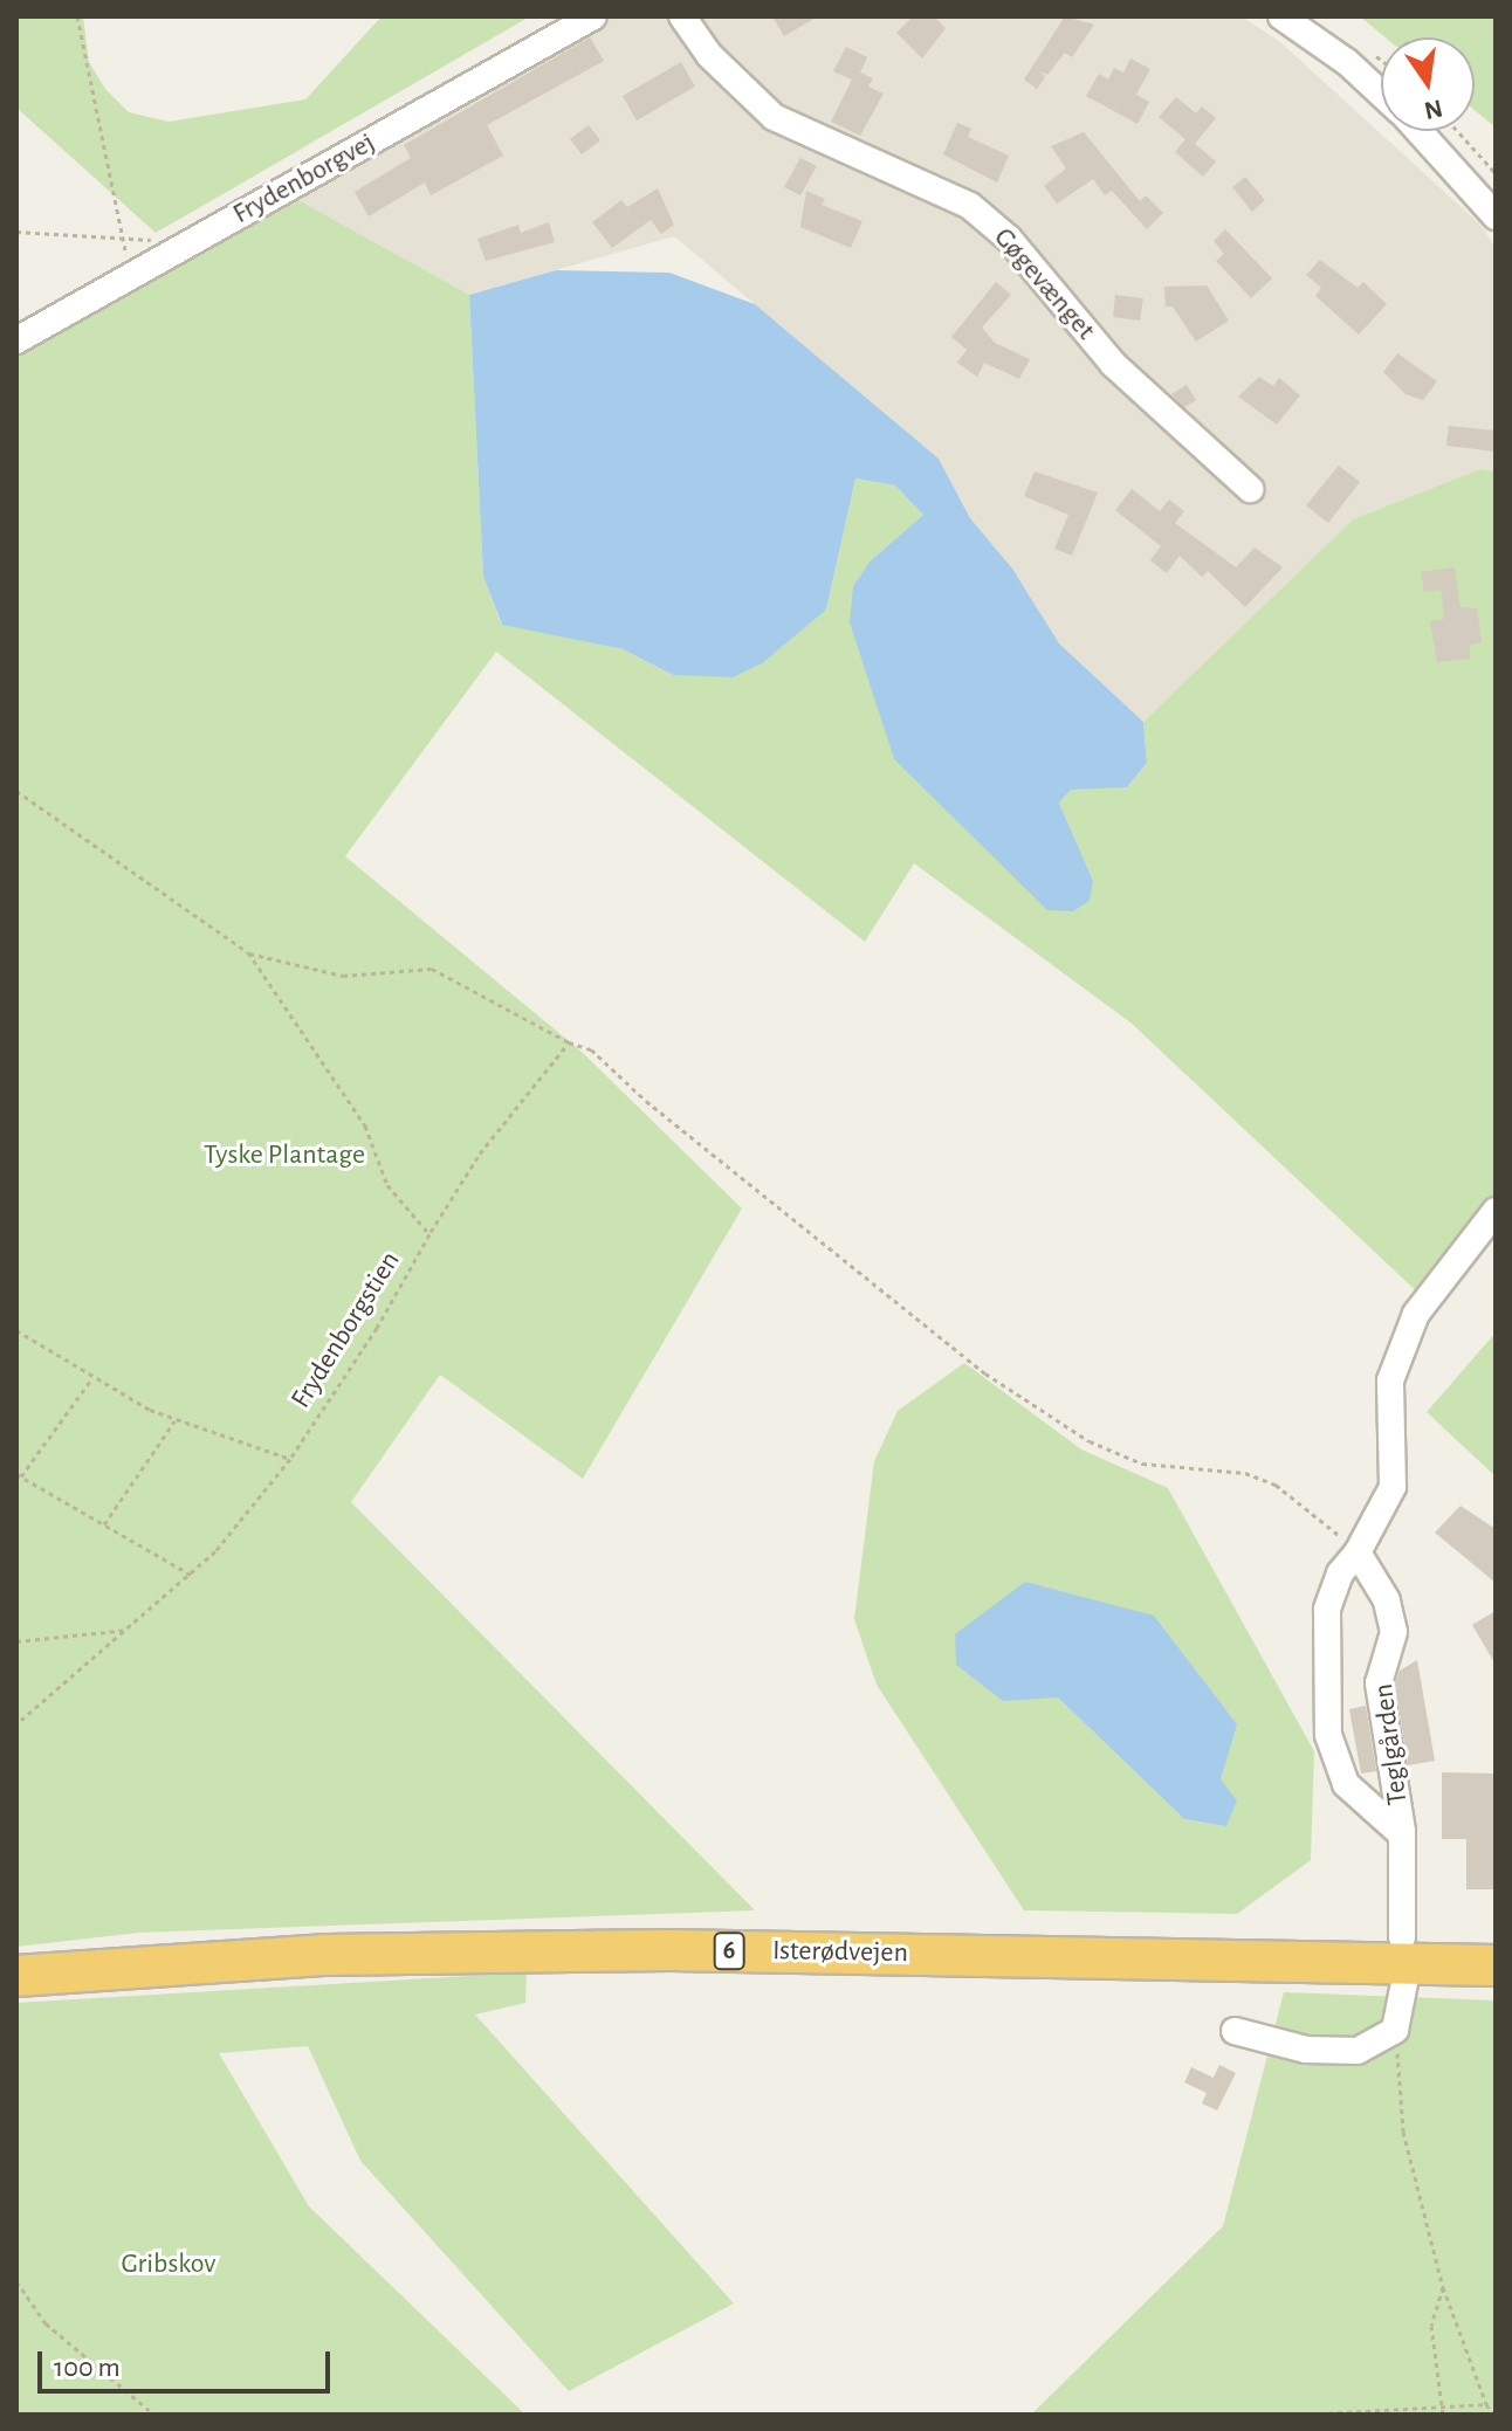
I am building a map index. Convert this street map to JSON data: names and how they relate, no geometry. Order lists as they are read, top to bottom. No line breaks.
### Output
{"streets":{"highway":["6","Isterødvejen"],"street":["Frydenborgvej","Gøgevænget","Teglgården"],"path":["Frydenborgstien"]},"parks":["Tyske Plantage","Gribskov"],"scale_bar":"100 m","north":"bottom"}
